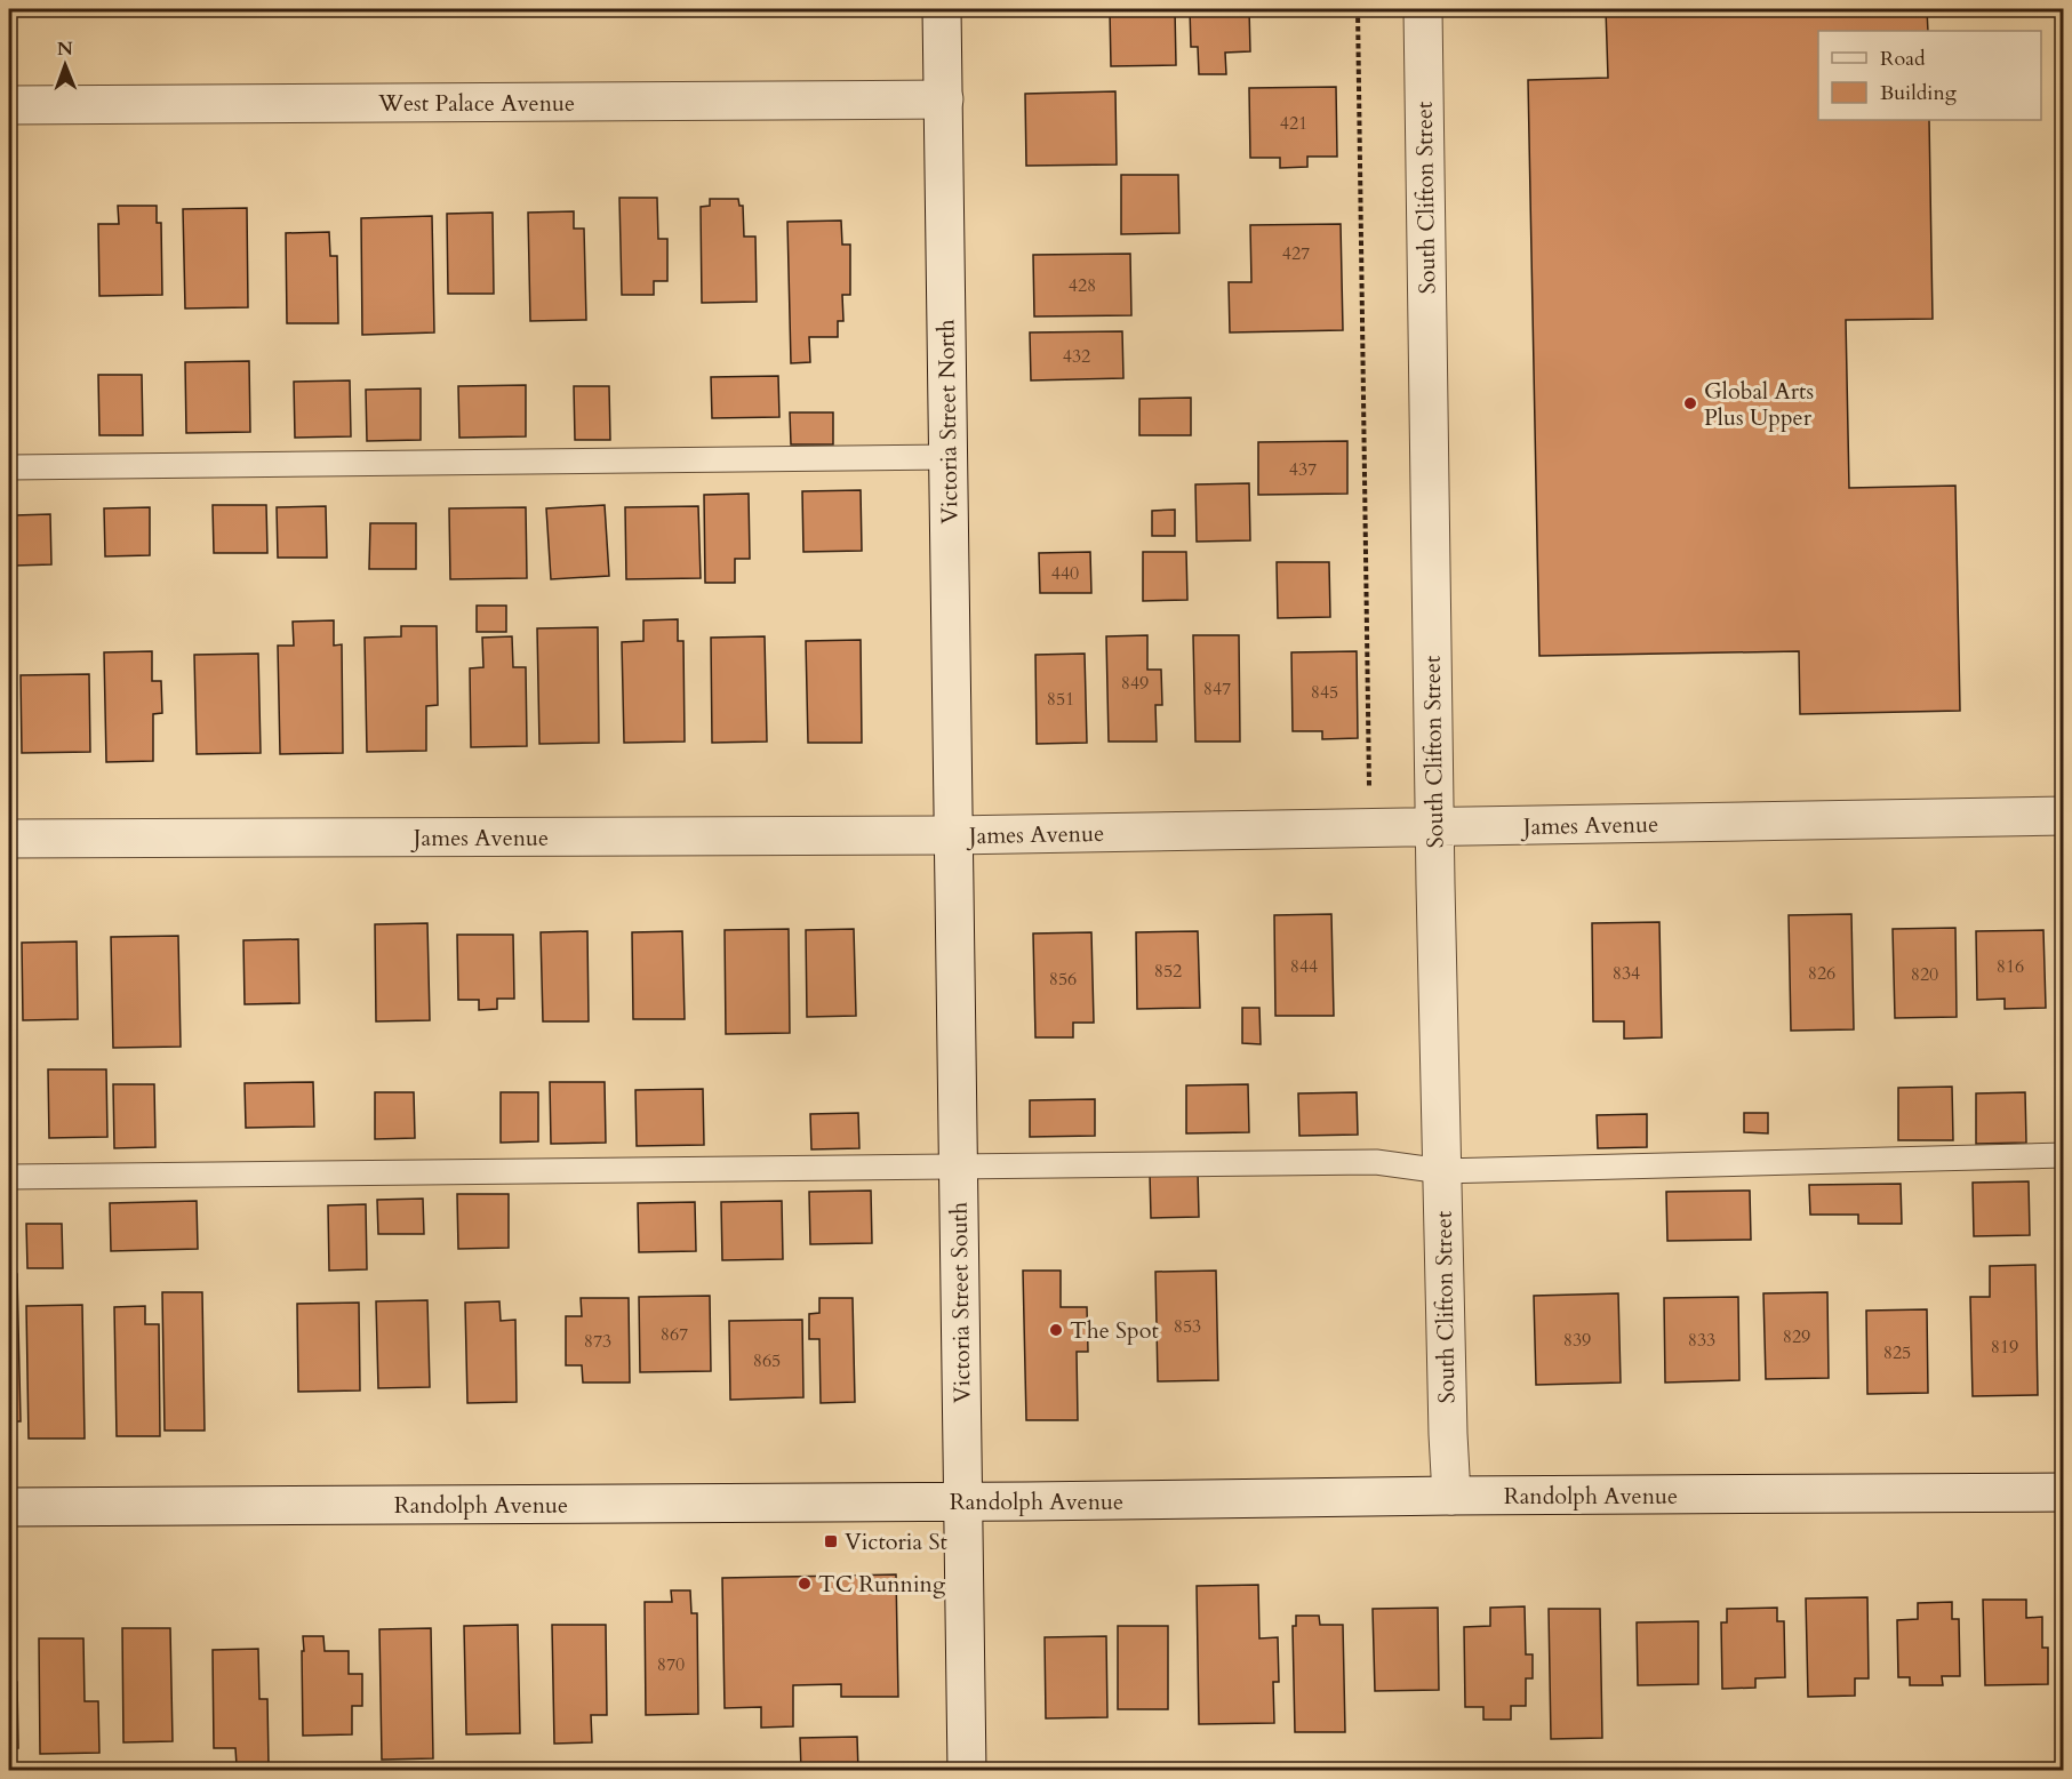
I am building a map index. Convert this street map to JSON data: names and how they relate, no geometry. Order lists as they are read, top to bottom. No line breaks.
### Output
{"streets":{"street":["West Palace Avenue","South Clifton Street","Victoria Street North","James Avenue","Victoria Street South","Randolph Avenue"]},"crossings":[["West Palace Avenue","Victoria Street North"],["South Clifton Street","James Avenue"],["South Clifton Street","Randolph Avenue"],["Victoria Street North","James Avenue"],["Victoria Street North","Victoria Street South"],["James Avenue","Victoria Street South"],["Victoria Street South","Randolph Avenue"]],"places":{"other":["Global Arts Plus Upper","The Spot","TC Running"],"transit":["Victoria St"]},"house_numbers":["421","427","428","432","437","440","849","847","845","851","844","816","852","834","826","820","856","853","867","829","839","833","873","819","825","865","870"],"legend":["Road","Building"],"north":"top"}
